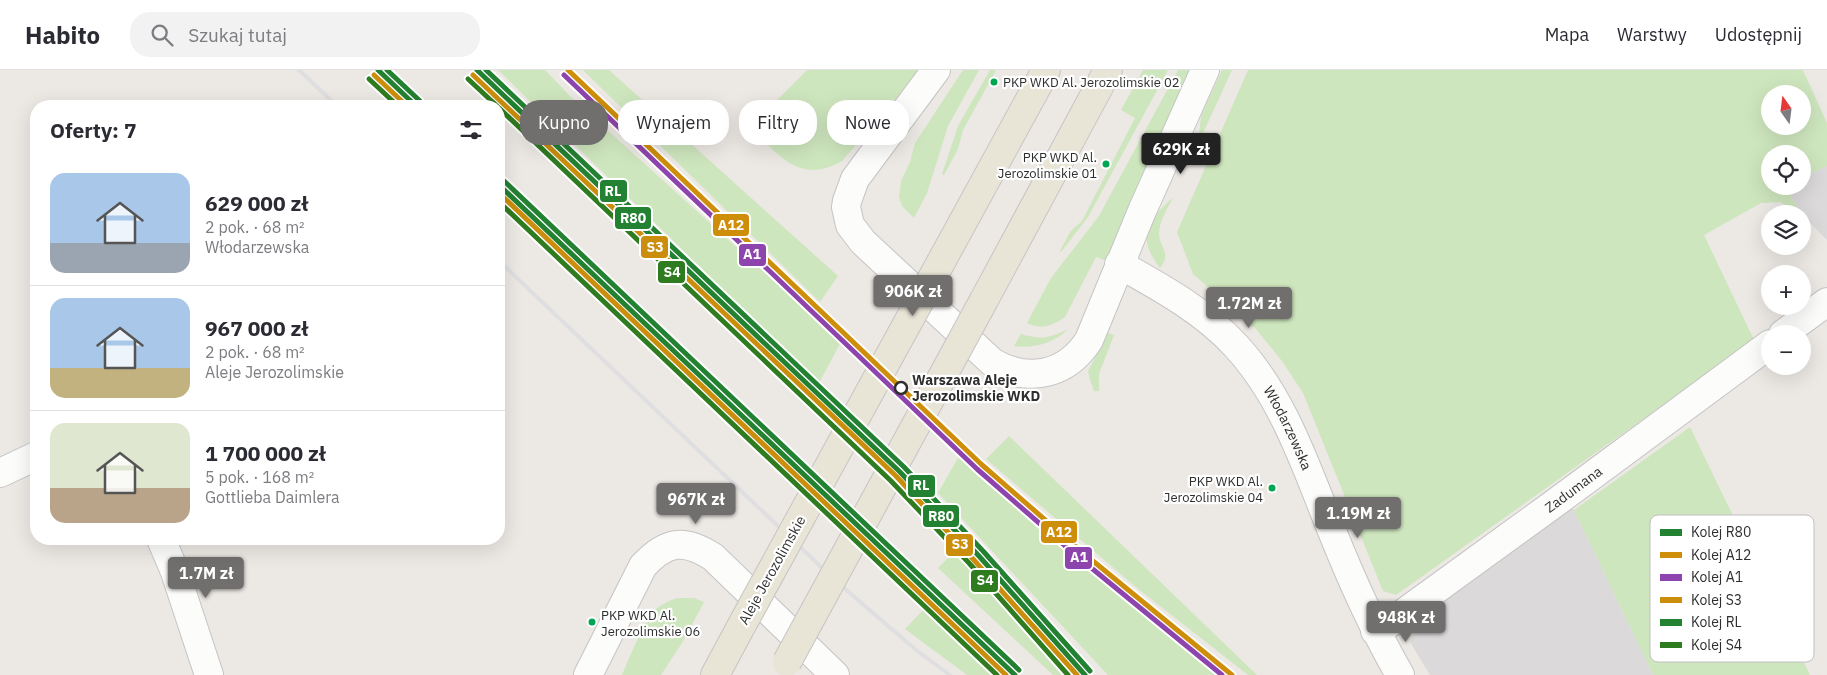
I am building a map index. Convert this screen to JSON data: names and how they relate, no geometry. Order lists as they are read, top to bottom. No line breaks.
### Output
{"streets":{"main road":["Aleje Jerozolimskie"],"street":["Włodarzewska","Zadumana"]},"crossings":[["Włodarzewska","Zadumana"]],"places":["PKP WKD Al. Jerozolimskie 02","PKP WKD Al. Jerozolimskie 01","Warszawa Aleje Jerozolimskie WKD","PKP WKD Al. Jerozolimskie 04","PKP WKD Al. Jerozolimskie 06"],"lines":["rail line R80","rail line A12","rail line RL","rail line A1","rail line S3","rail line S4"],"legend":["Kolej R80","Kolej A12","Kolej A1","Kolej S3","Kolej RL","Kolej S4"],"north":"top","page":{"header":"Habito","search":"Szukaj tutaj","nav":["Mapa","Warstwy","Udostępnij"],"map_buttons":["+","−"],"chip":["Kupno","Wynajem","Filtry","Nowe"],"heading":"Oferty: 7","price":["629K zł","906K zł","1.72M zł","967K zł","1.19M zł","1.7M zł","948K zł"],"list":[{"name":"629 000 zł","note":"2 pok. · 68 m² · Włodarzewska"},{"name":"967 000 zł","note":"2 pok. · 68 m² · Aleje Jerozolimskie"},{"name":"1 700 000 zł","note":"5 pok. · 168 m² · Gottlieba Daimlera"}]}}
